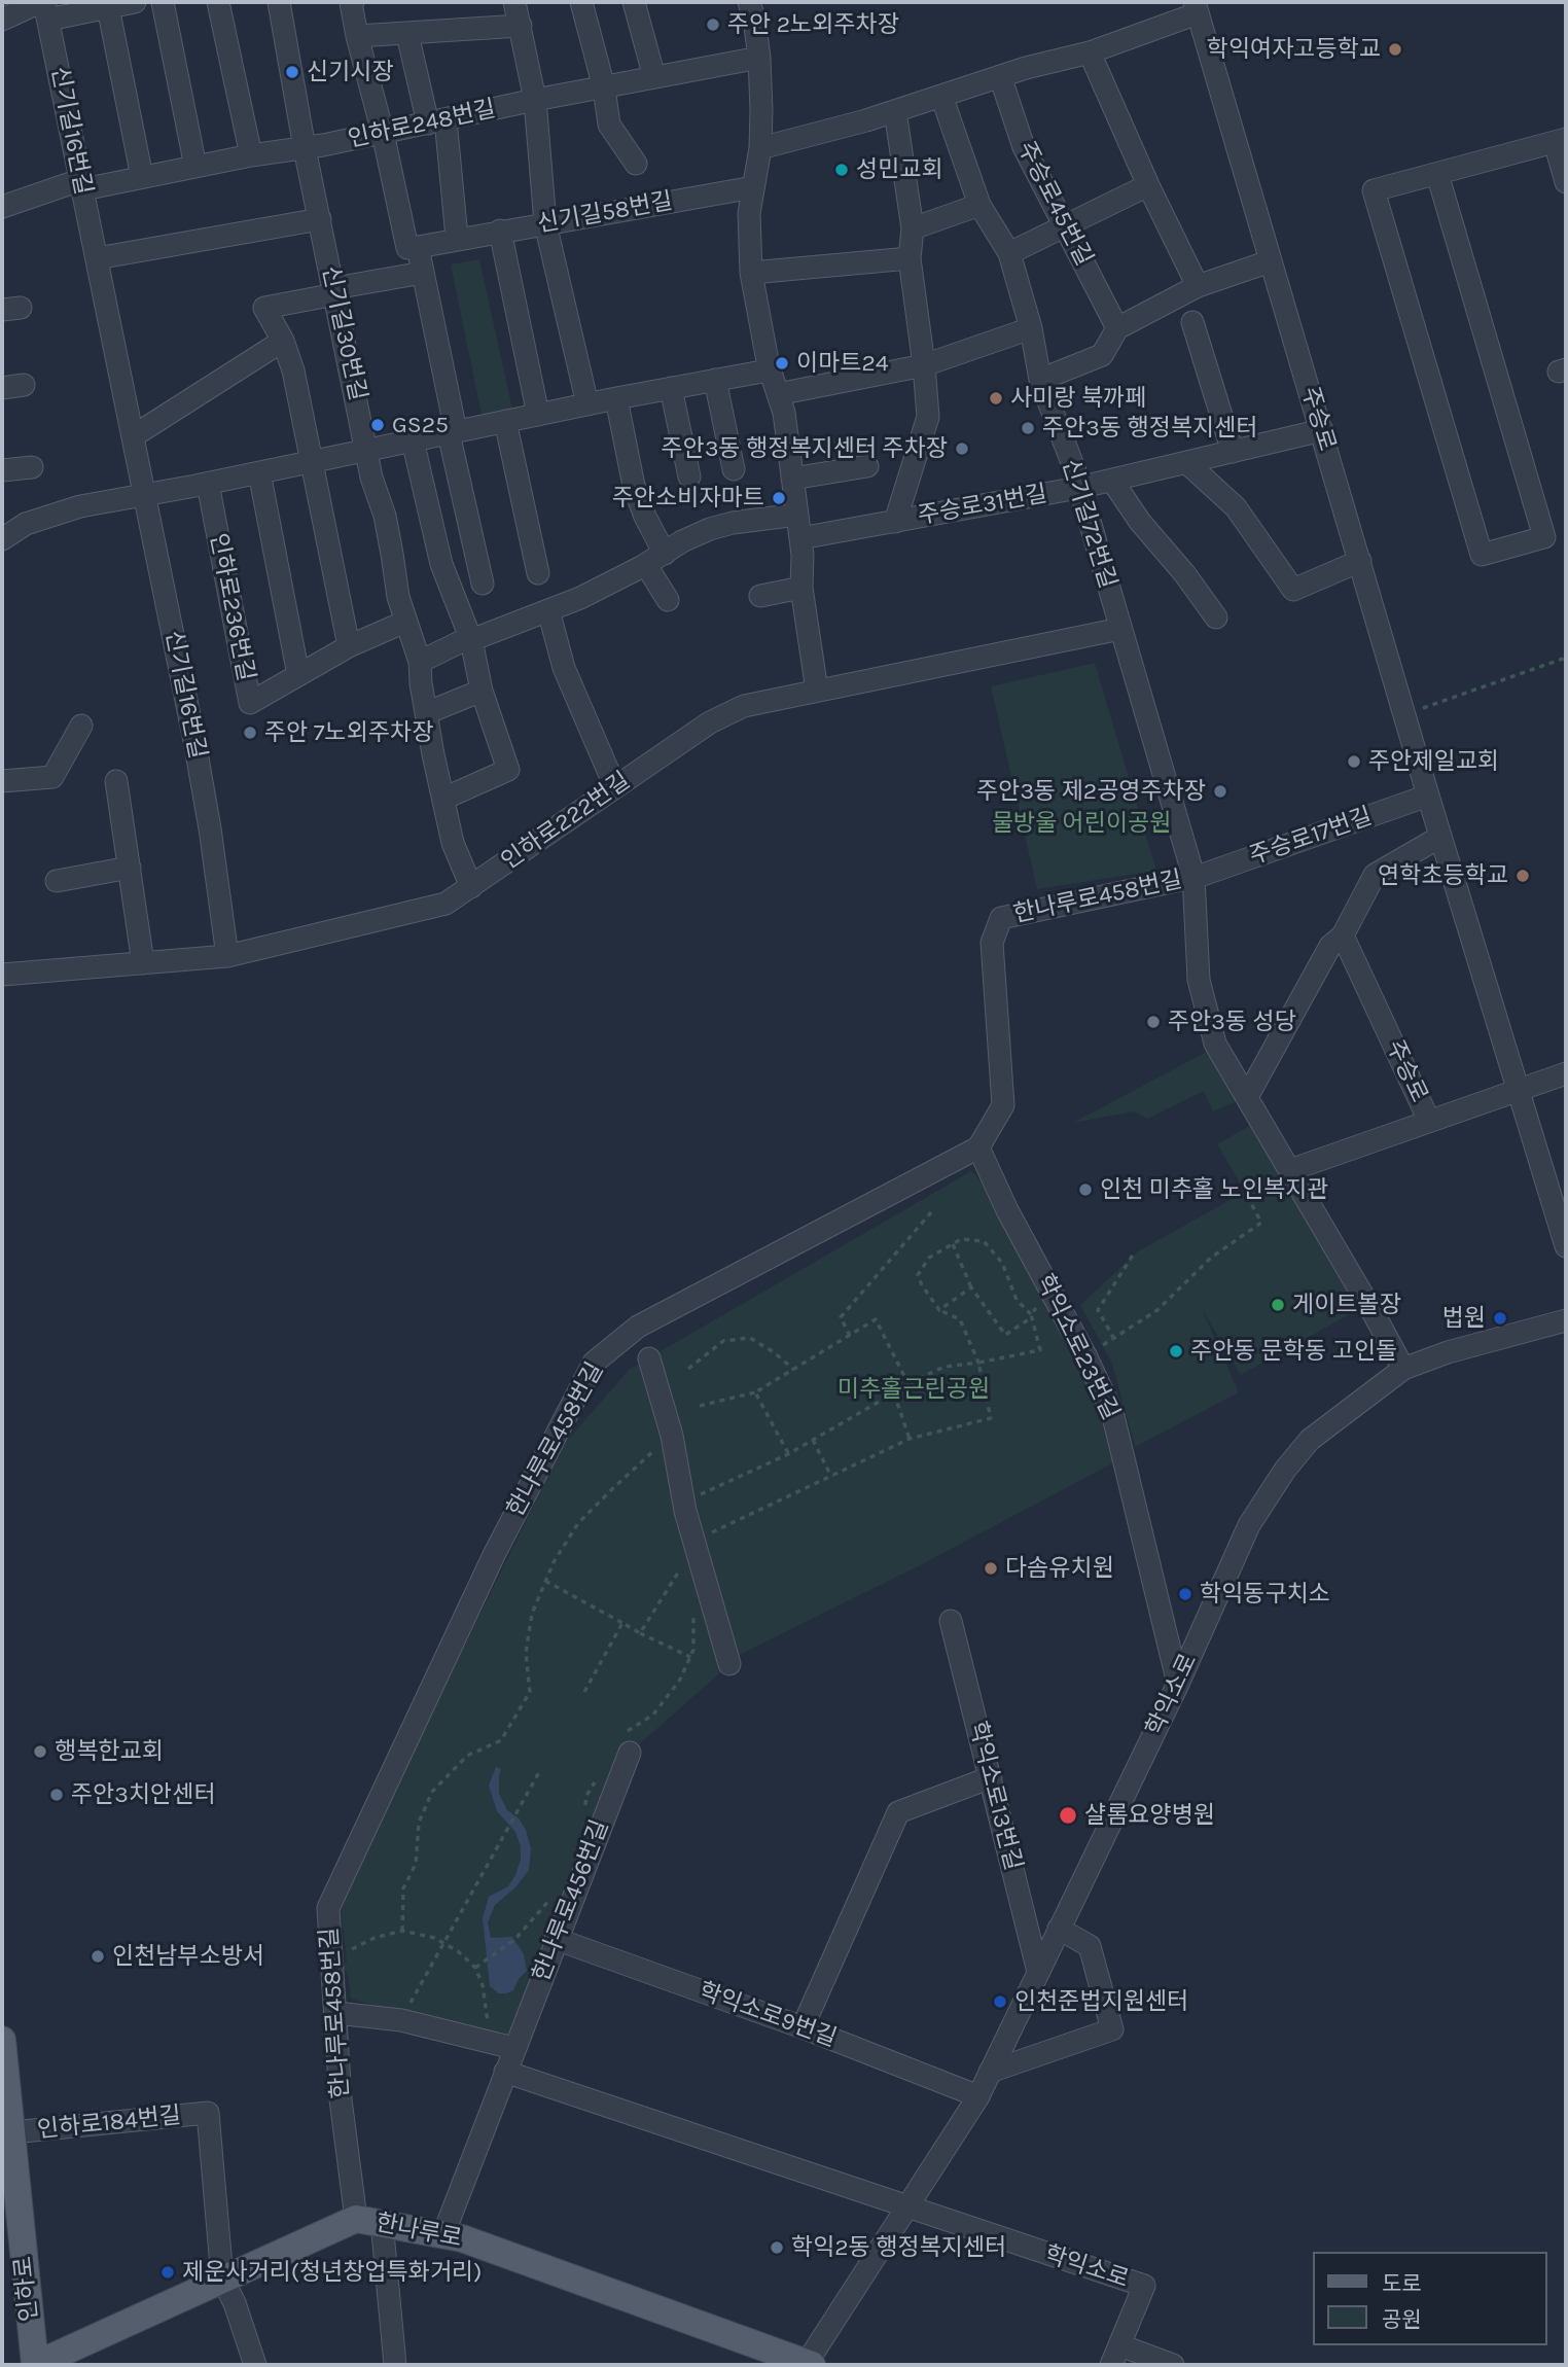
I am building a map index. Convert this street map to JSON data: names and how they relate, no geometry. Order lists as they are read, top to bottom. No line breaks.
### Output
{"streets":{"main road":["한나루로","인하로"],"street":["인하로248번길","신기길16번길","주승로45번길","신기길58번길","신기길30번길","주승로","주승로31번길","신기길72번길","인하로236번길","인하로222번길","주승로17번길","한나루로458번길","학익소로23번길","학익소로","학익소로13번길","한나루로456번길","학익소로9번길","인하로184번길"]},"crossings":[["인하로248번길","신기길16번길"],["인하로248번길","신기길30번길"],["신기길16번길","인하로222번길"],["신기길30번길","인하로236번길"],["신기길30번길","인하로222번길"],["주승로","주승로31번길"],["주승로","주승로17번길"],["주승로31번길","신기길72번길"],["신기길72번길","인하로222번길"],["신기길72번길","주승로17번길"],["신기길72번길","한나루로458번길"],["신기길72번길","학익소로"],["주승로17번길","한나루로458번길"],["한나루로458번길","학익소로23번길"],["한나루로458번길","한나루로"],["학익소로23번길","학익소로"],["학익소로","학익소로13번길"],["학익소로","학익소로9번길"],["학익소로","한나루로"],["한나루로456번길","학익소로9번길"],["한나루로456번길","한나루로"],["인하로184번길","한나루로"],["인하로184번길","인하로"],["한나루로","인하로"]],"parks":["물방울 어린이공원","미추홀근린공원"],"places":["주안 2노외주차장","학익여자고등학교","신기시장","성민교회","이마트24","사미랑 북까페","GS25","주안3동 행정복지센터","주안3동 행정복지센터 주차장","주안소비자마트","주안 7노외주차장","주안제일교회","주안3동 제2공영주차장","연학초등학교","주안3동 성당","인천 미추홀 노인복지관","게이트볼장","법원","주안동 문학동 고인돌","다솜유치원","학익동구치소","행복한교회","주안3치안센터","샬롬요양병원","인천남부소방서","인천준법지원센터","학익2동 행정복지센터","제운사거리(청년창업특화거리)"],"legend":["도로","공원"]}
